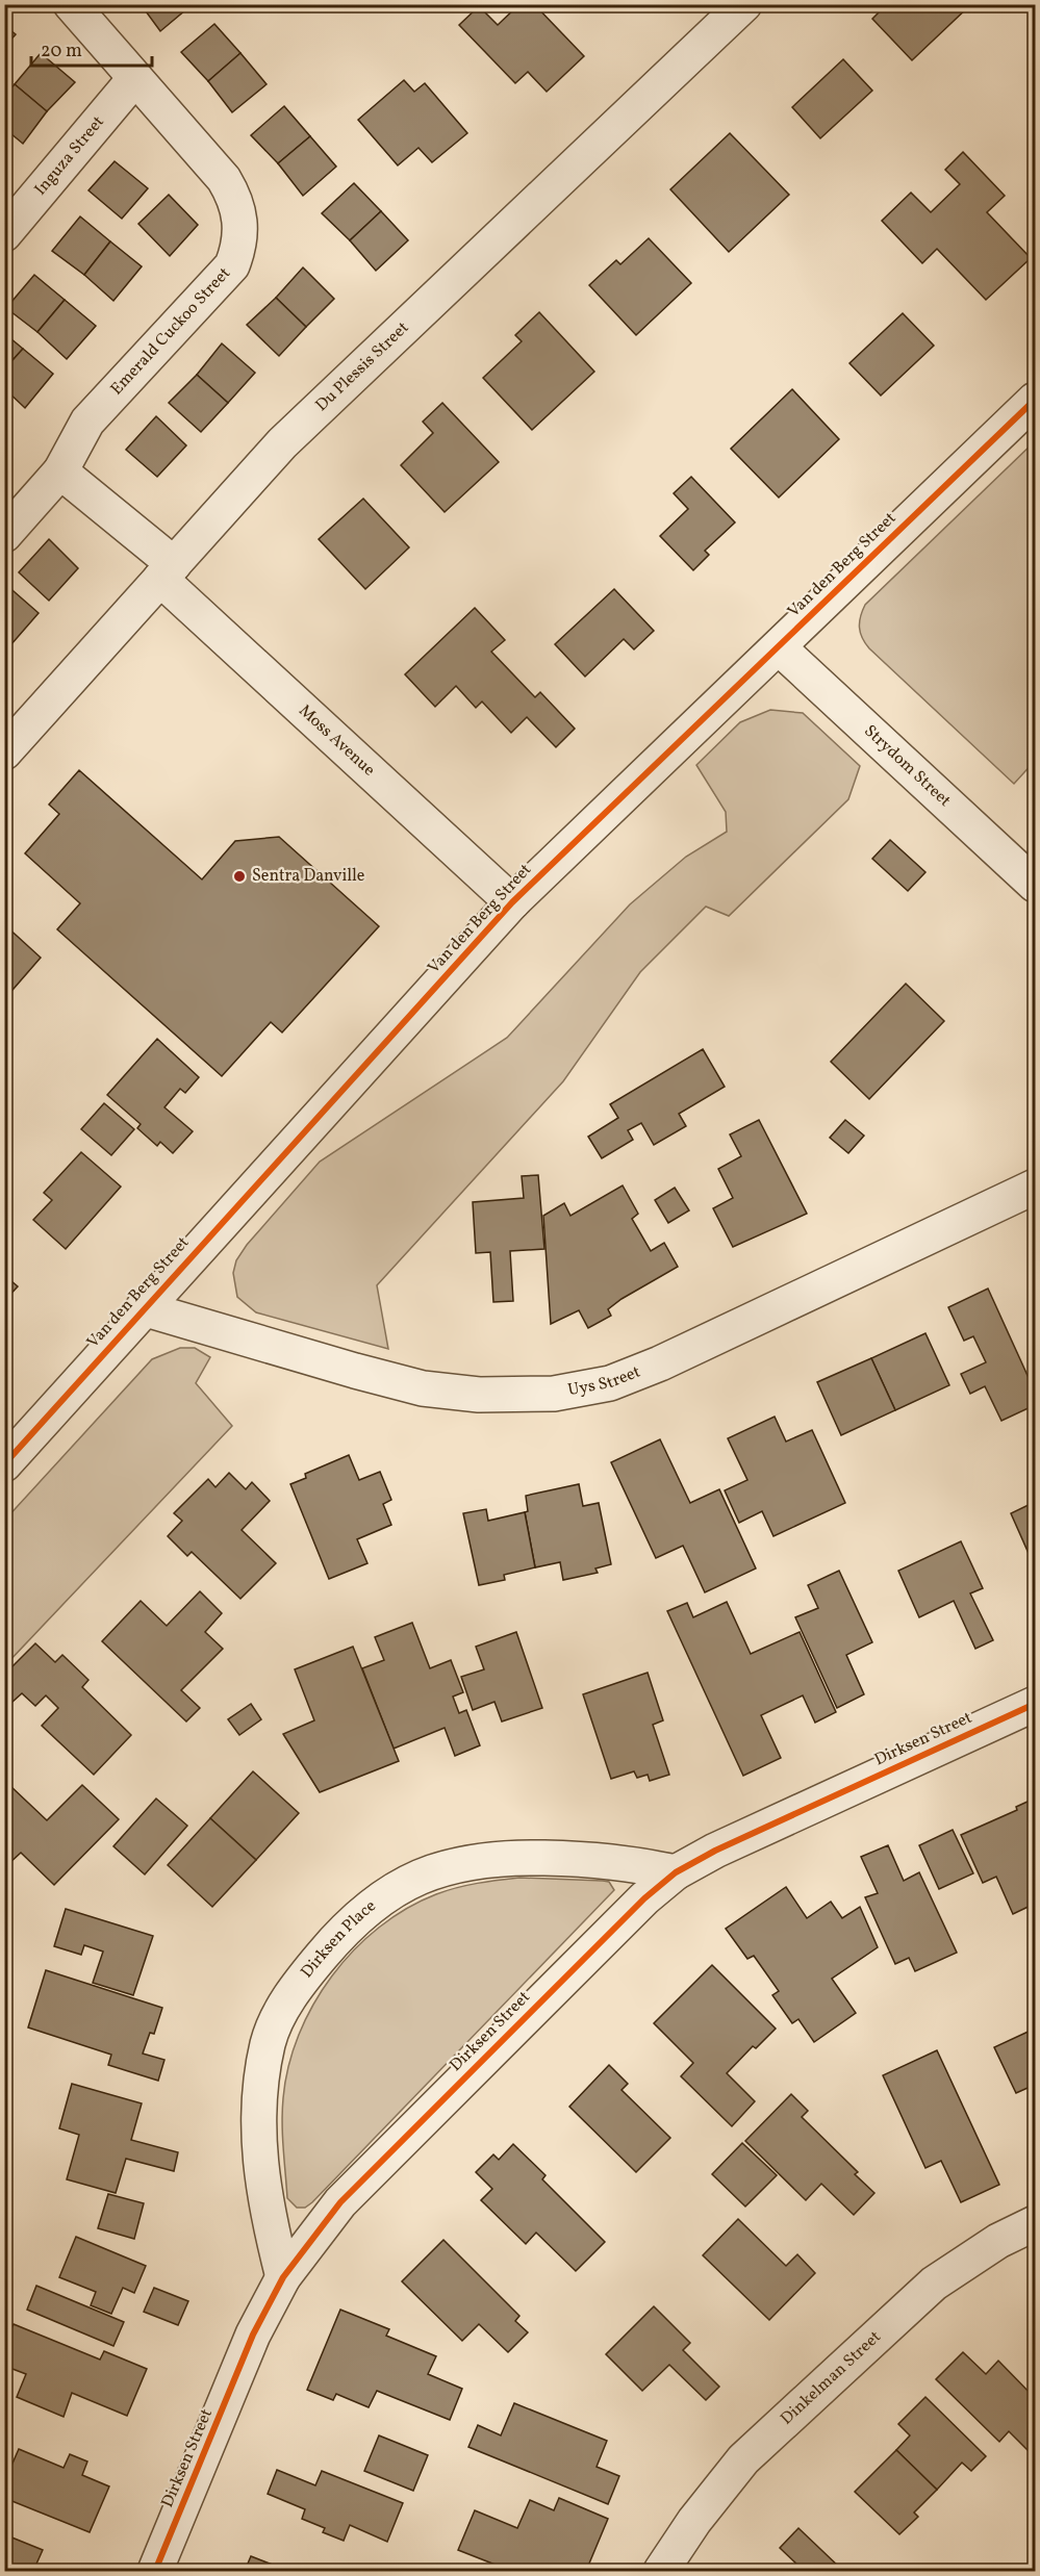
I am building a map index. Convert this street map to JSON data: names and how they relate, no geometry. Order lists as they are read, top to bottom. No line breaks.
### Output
{"streets":{"street":["Inguza Street","Emerald Cuckoo Street","Du Plessis Street","Van den Berg Street","Moss Avenue","Strydom Street","Uys Street","Dirksen Street","Dirksen Place","Dinkelman Street"]},"crossings":[["Inguza Street","Emerald Cuckoo Street"],["Emerald Cuckoo Street","Moss Avenue"],["Du Plessis Street","Moss Avenue"],["Van den Berg Street","Moss Avenue"],["Van den Berg Street","Strydom Street"],["Van den Berg Street","Uys Street"],["Dirksen Street","Dirksen Place"]],"places":["Sentra Danville"],"scale_bar":"20 m"}
